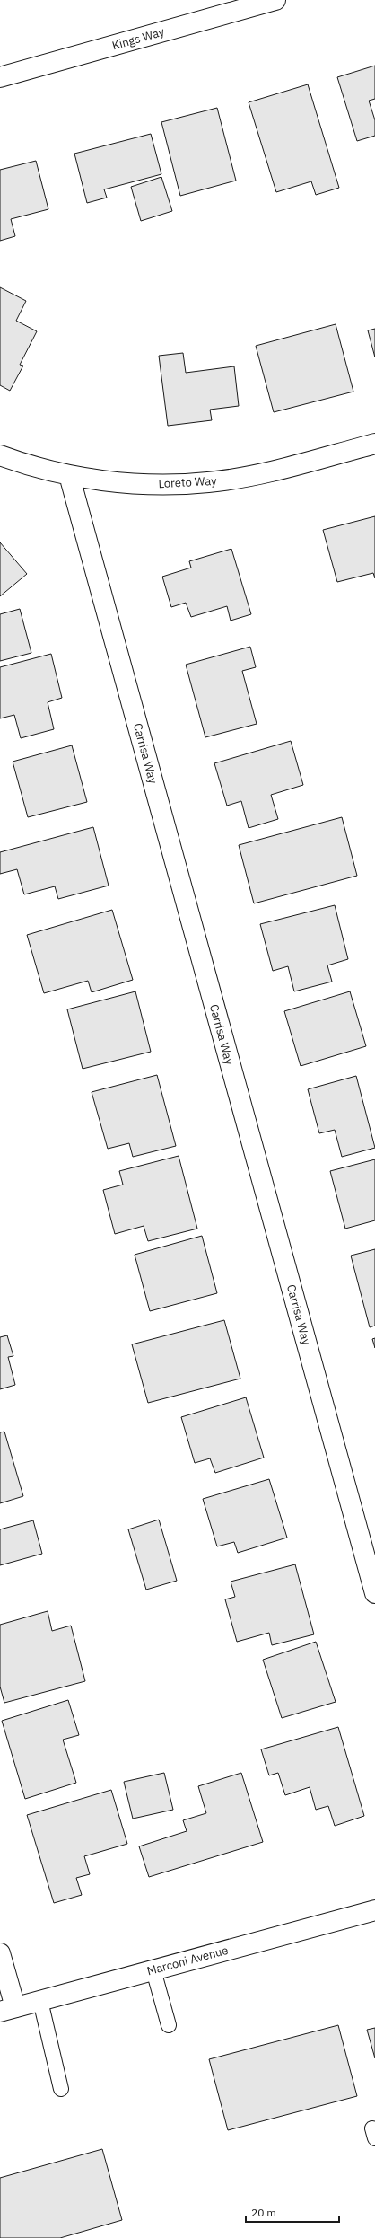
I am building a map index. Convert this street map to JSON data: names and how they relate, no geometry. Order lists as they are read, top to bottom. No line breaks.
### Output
{"streets":{"street":["Kings Way","Loreto Way","Carrisa Way","Marconi Avenue"]},"crossings":[["Loreto Way","Carrisa Way"]],"scale_bar":"20 m"}
